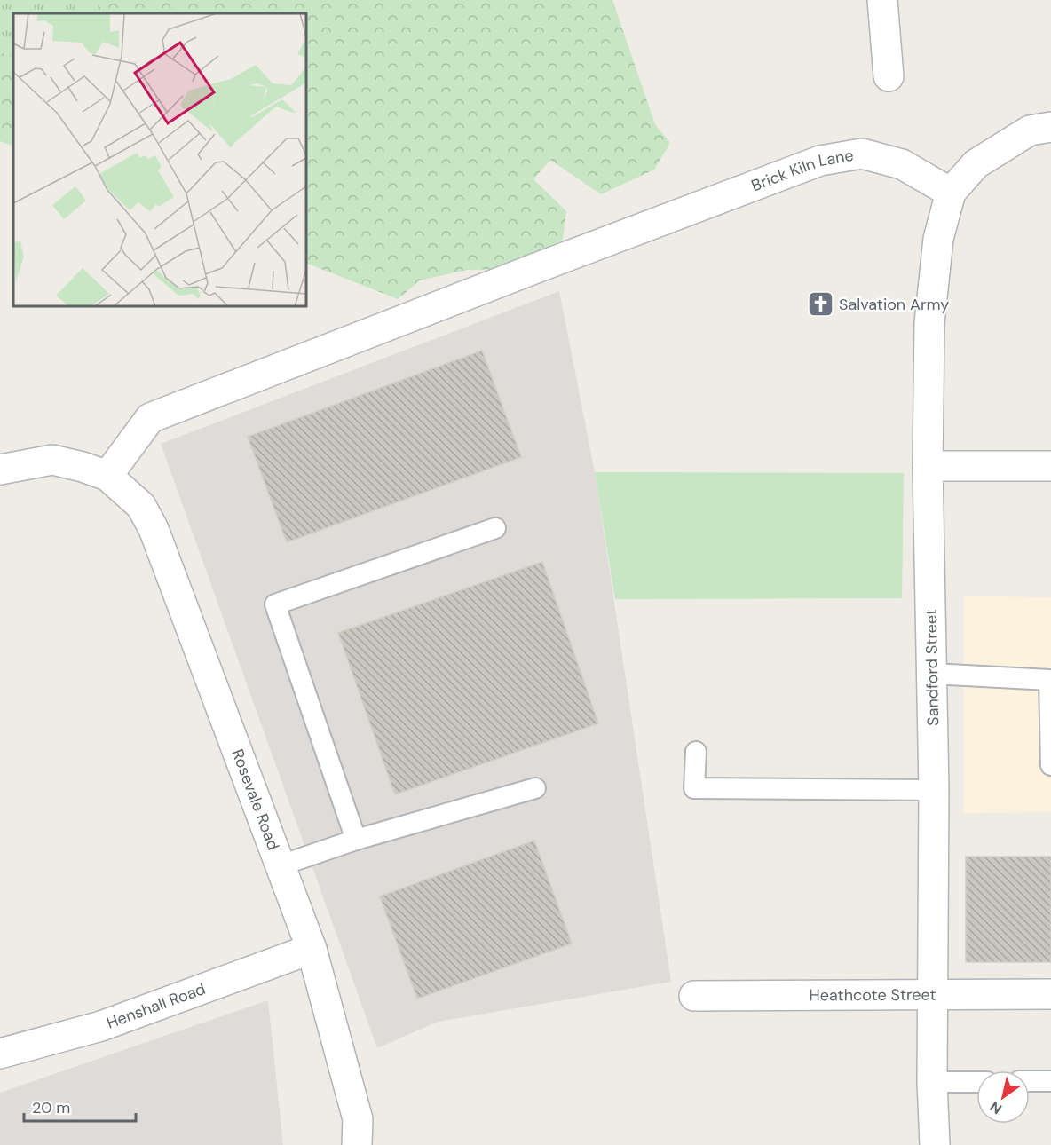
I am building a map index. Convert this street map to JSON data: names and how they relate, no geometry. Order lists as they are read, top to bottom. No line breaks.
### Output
{"streets":{"street":["Brick Kiln Lane","Sandford Street","Rosevale Road","Heathcote Street","Henshall Road"]},"crossings":[["Brick Kiln Lane","Sandford Street"],["Brick Kiln Lane","Rosevale Road"],["Sandford Street","Heathcote Street"],["Rosevale Road","Henshall Road"]],"places":{"church":["Salvation Army"]},"scale_bar":"20 m","north":"bottom left"}
